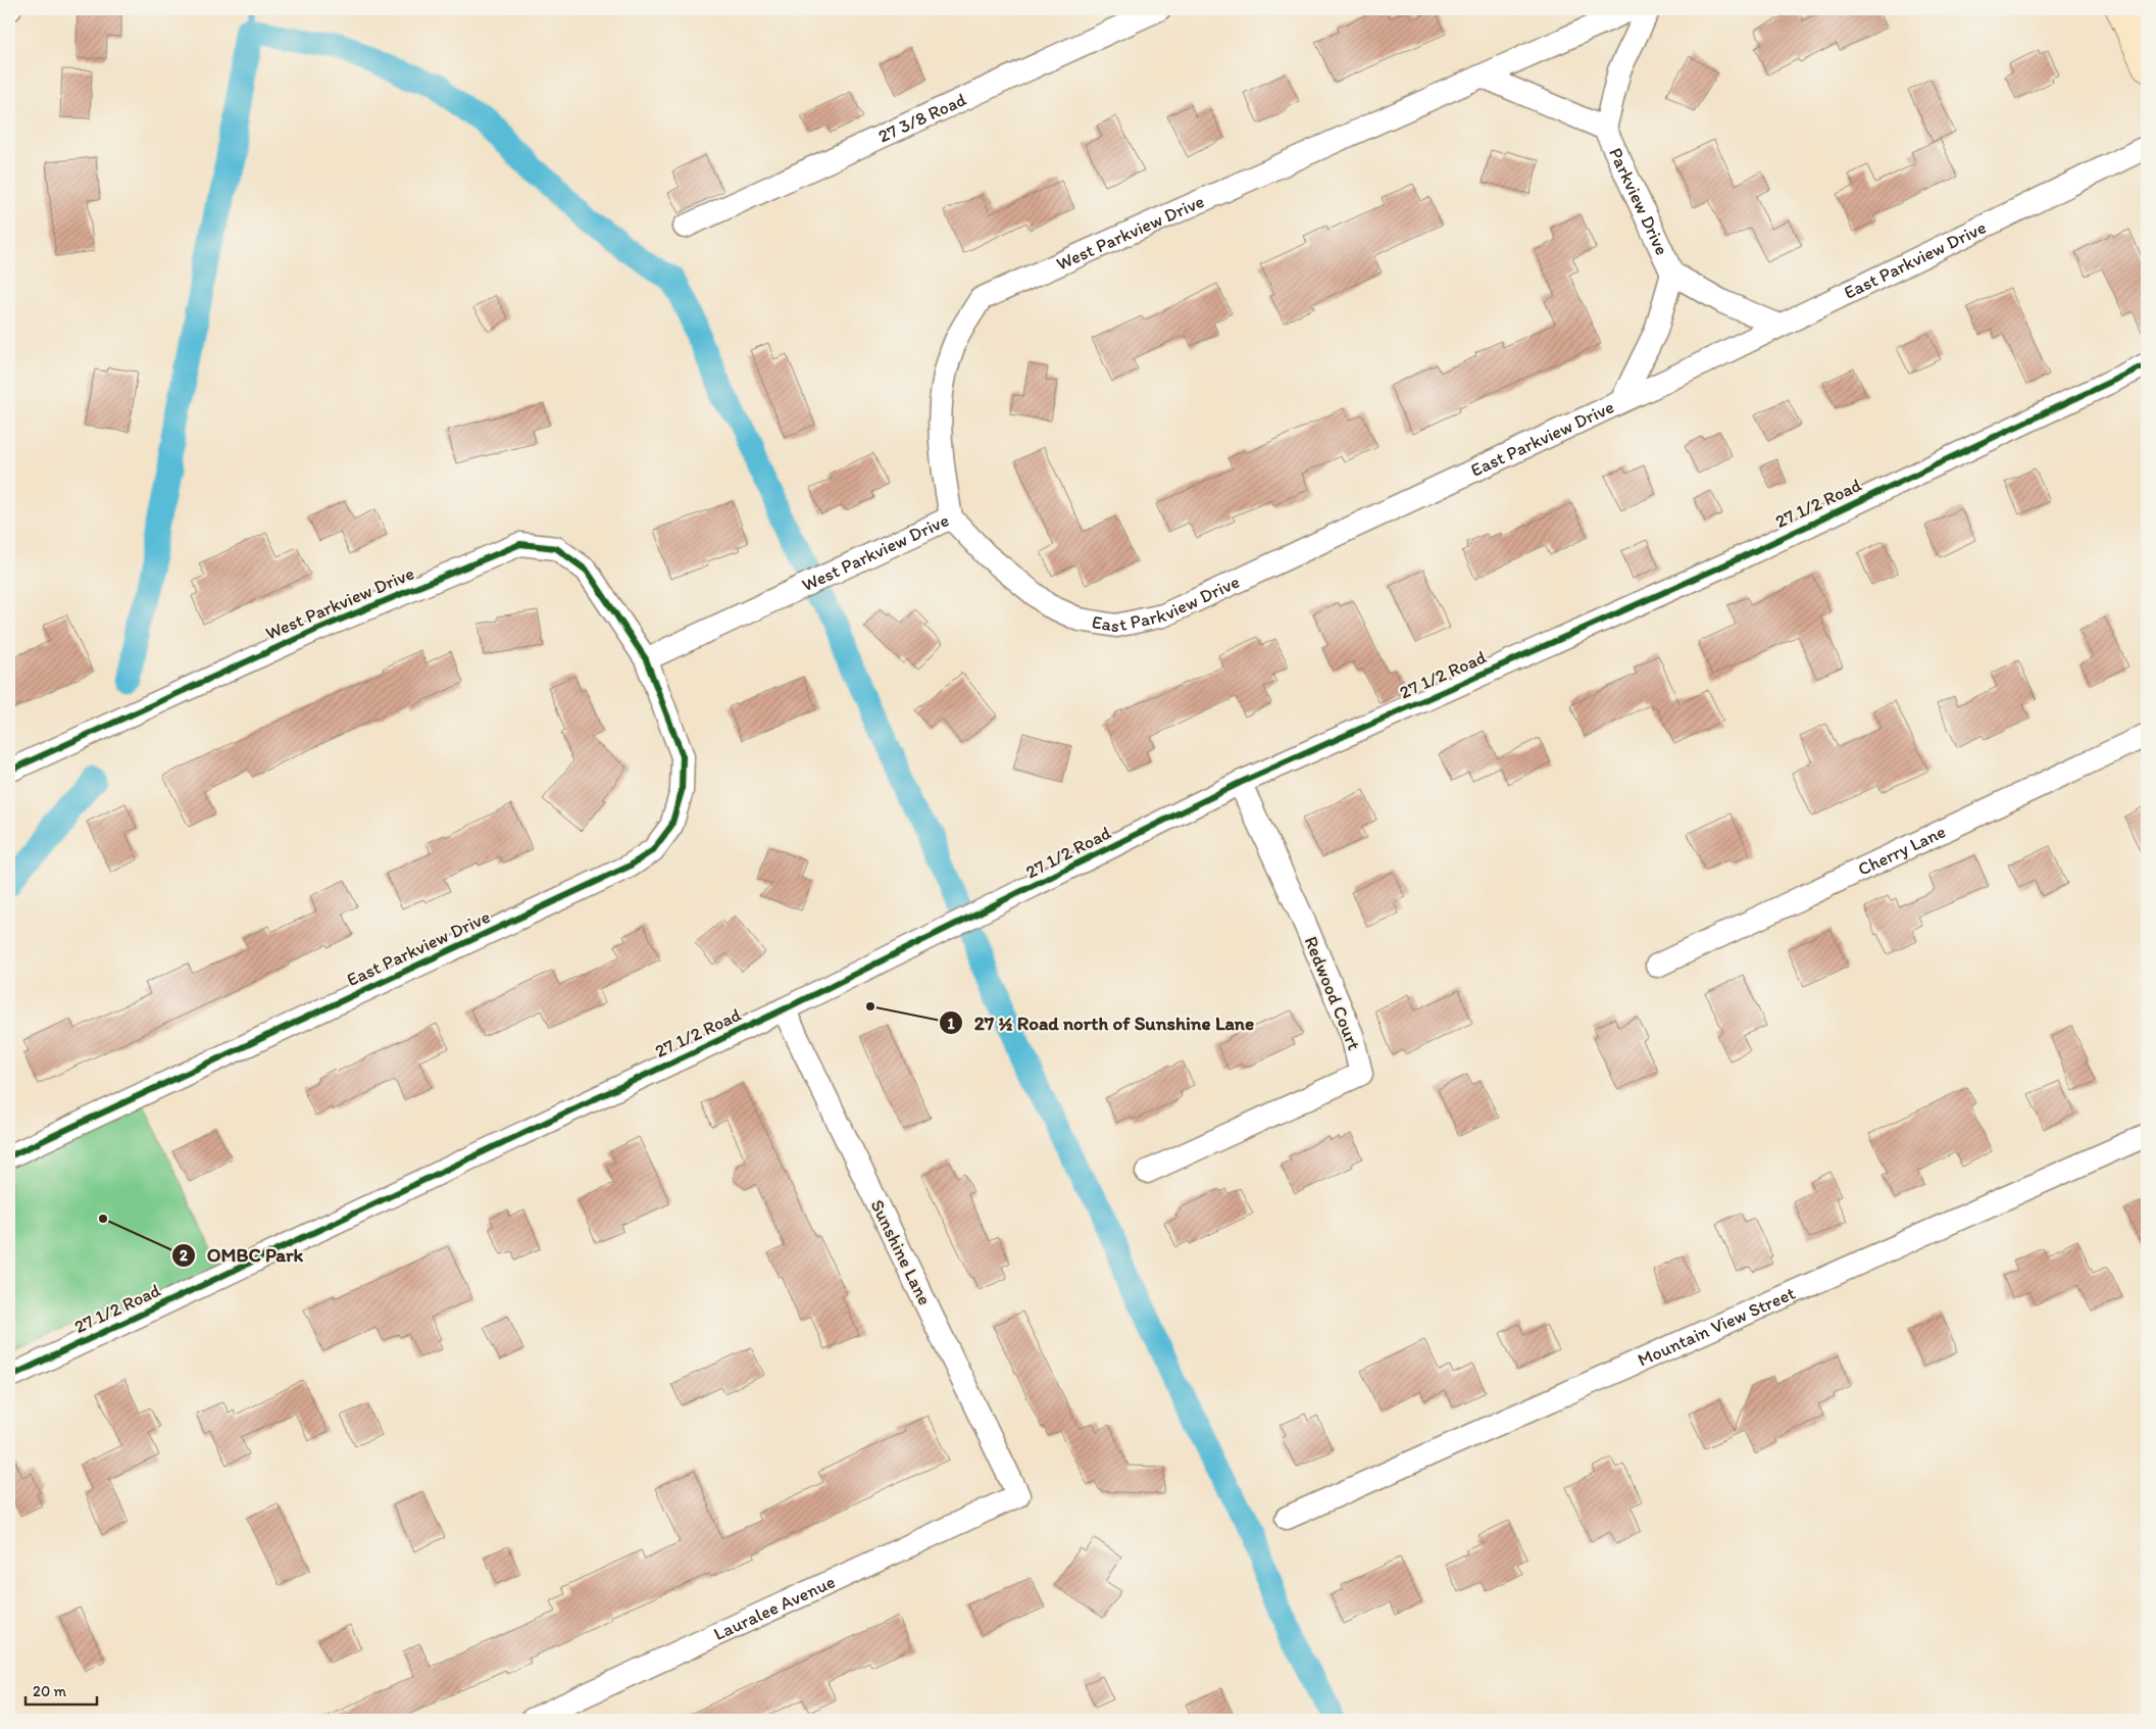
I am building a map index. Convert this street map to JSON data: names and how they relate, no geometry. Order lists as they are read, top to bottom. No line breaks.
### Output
{"streets":{"street":["27 3/8 Road","Parkview Drive","West Parkview Drive","East Parkview Drive","27 1/2 Road","Cherry Lane","Redwood Court","Sunshine Lane","Mountain View Street","Lauralee Avenue"]},"crossings":[["Parkview Drive","West Parkview Drive"],["Parkview Drive","East Parkview Drive"],["West Parkview Drive","East Parkview Drive"],["27 1/2 Road","Redwood Court"],["27 1/2 Road","Sunshine Lane"],["Sunshine Lane","Lauralee Avenue"]],"places":["27 ½ Road north of Sunshine Lane","OMBC Park"],"scale_bar":"20 m"}
